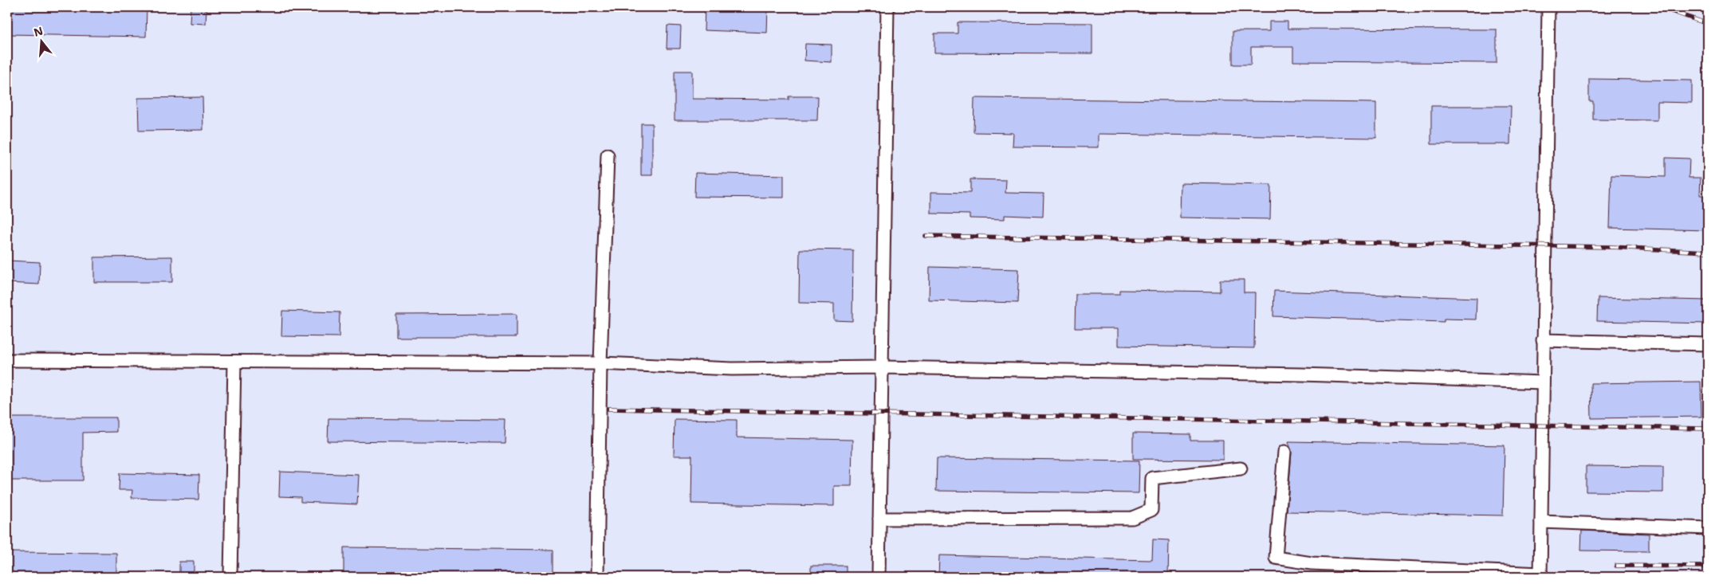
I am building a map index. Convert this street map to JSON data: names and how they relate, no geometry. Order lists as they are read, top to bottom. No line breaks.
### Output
{"north":"top"}
